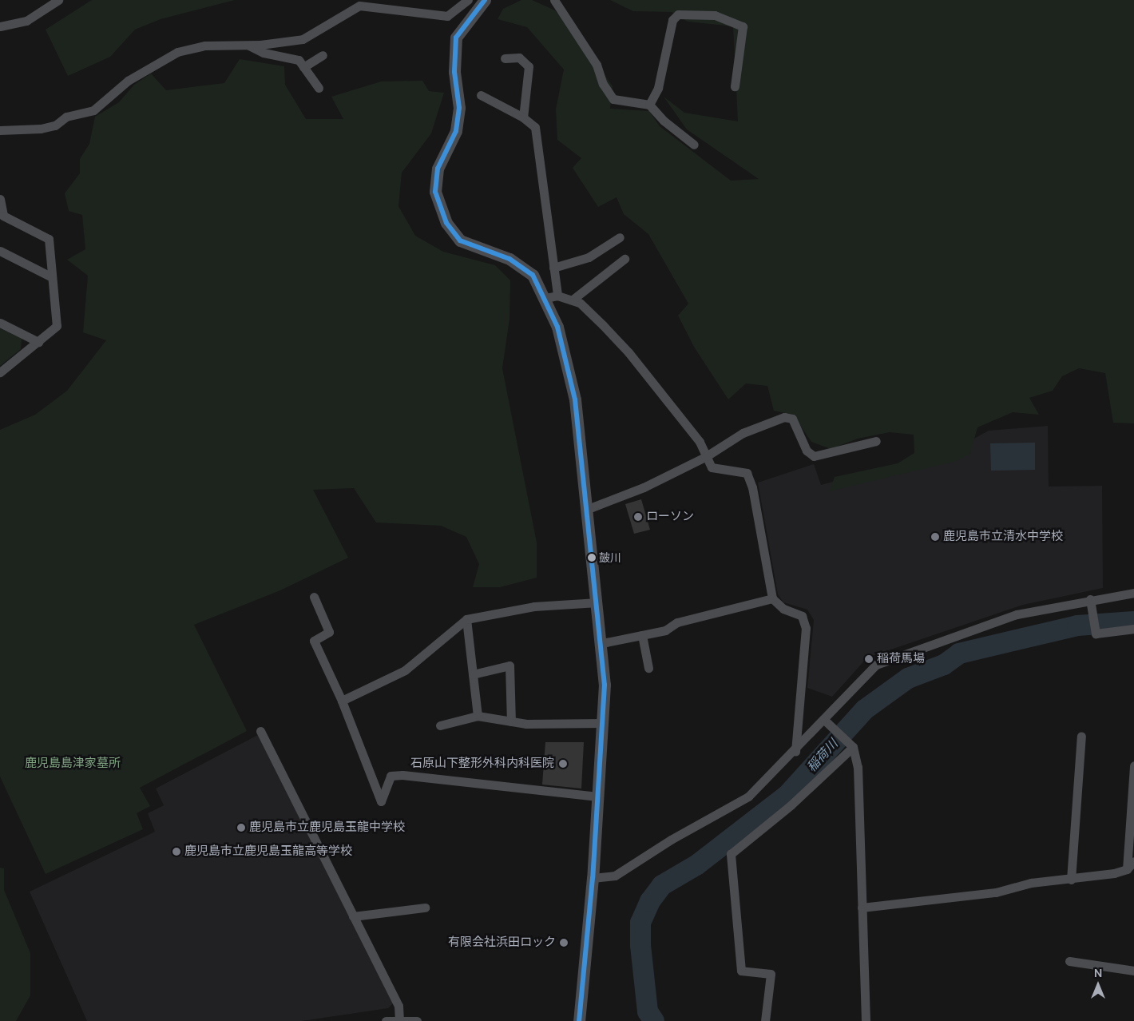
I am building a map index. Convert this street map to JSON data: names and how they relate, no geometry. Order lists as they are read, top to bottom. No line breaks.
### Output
{"water":["稲荷川"],"parks":["鹿児島島津家墓所"],"places":["ローソン","鹿児島市立清水中学校","皷川","稲荷馬場","石原山下整形外科内科医院","鹿児島市立鹿児島玉龍中学校","鹿児島市立鹿児島玉龍高等学校","有限会社浜田ロック"],"north":"top"}
